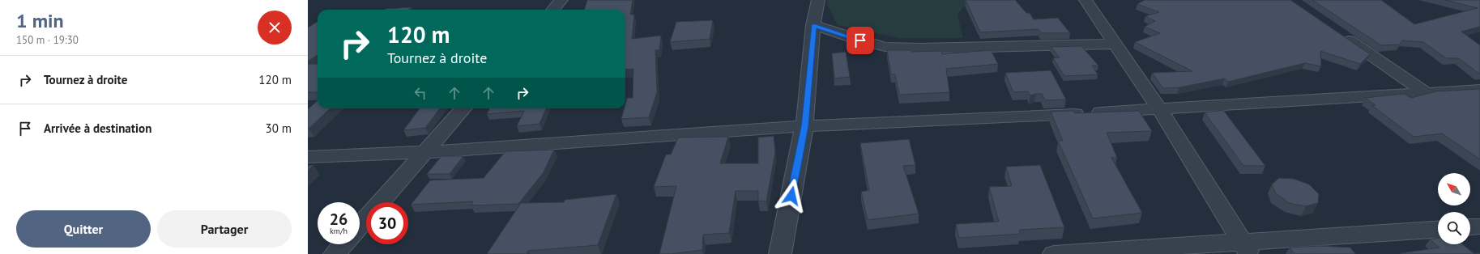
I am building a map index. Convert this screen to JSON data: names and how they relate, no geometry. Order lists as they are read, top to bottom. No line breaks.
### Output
{"north":"top left","page":{"heading":["1 min","150 m · 19:30"],"turn":["120 m","Tournez à droite"],"list":[{"name":"Tournez à droite","value":"120 m"},{"name":"Arrivée à destination","value":"30 m"}],"speed":"26 km/h","limit":"30","buttons":["Quitter","Partager"]}}
